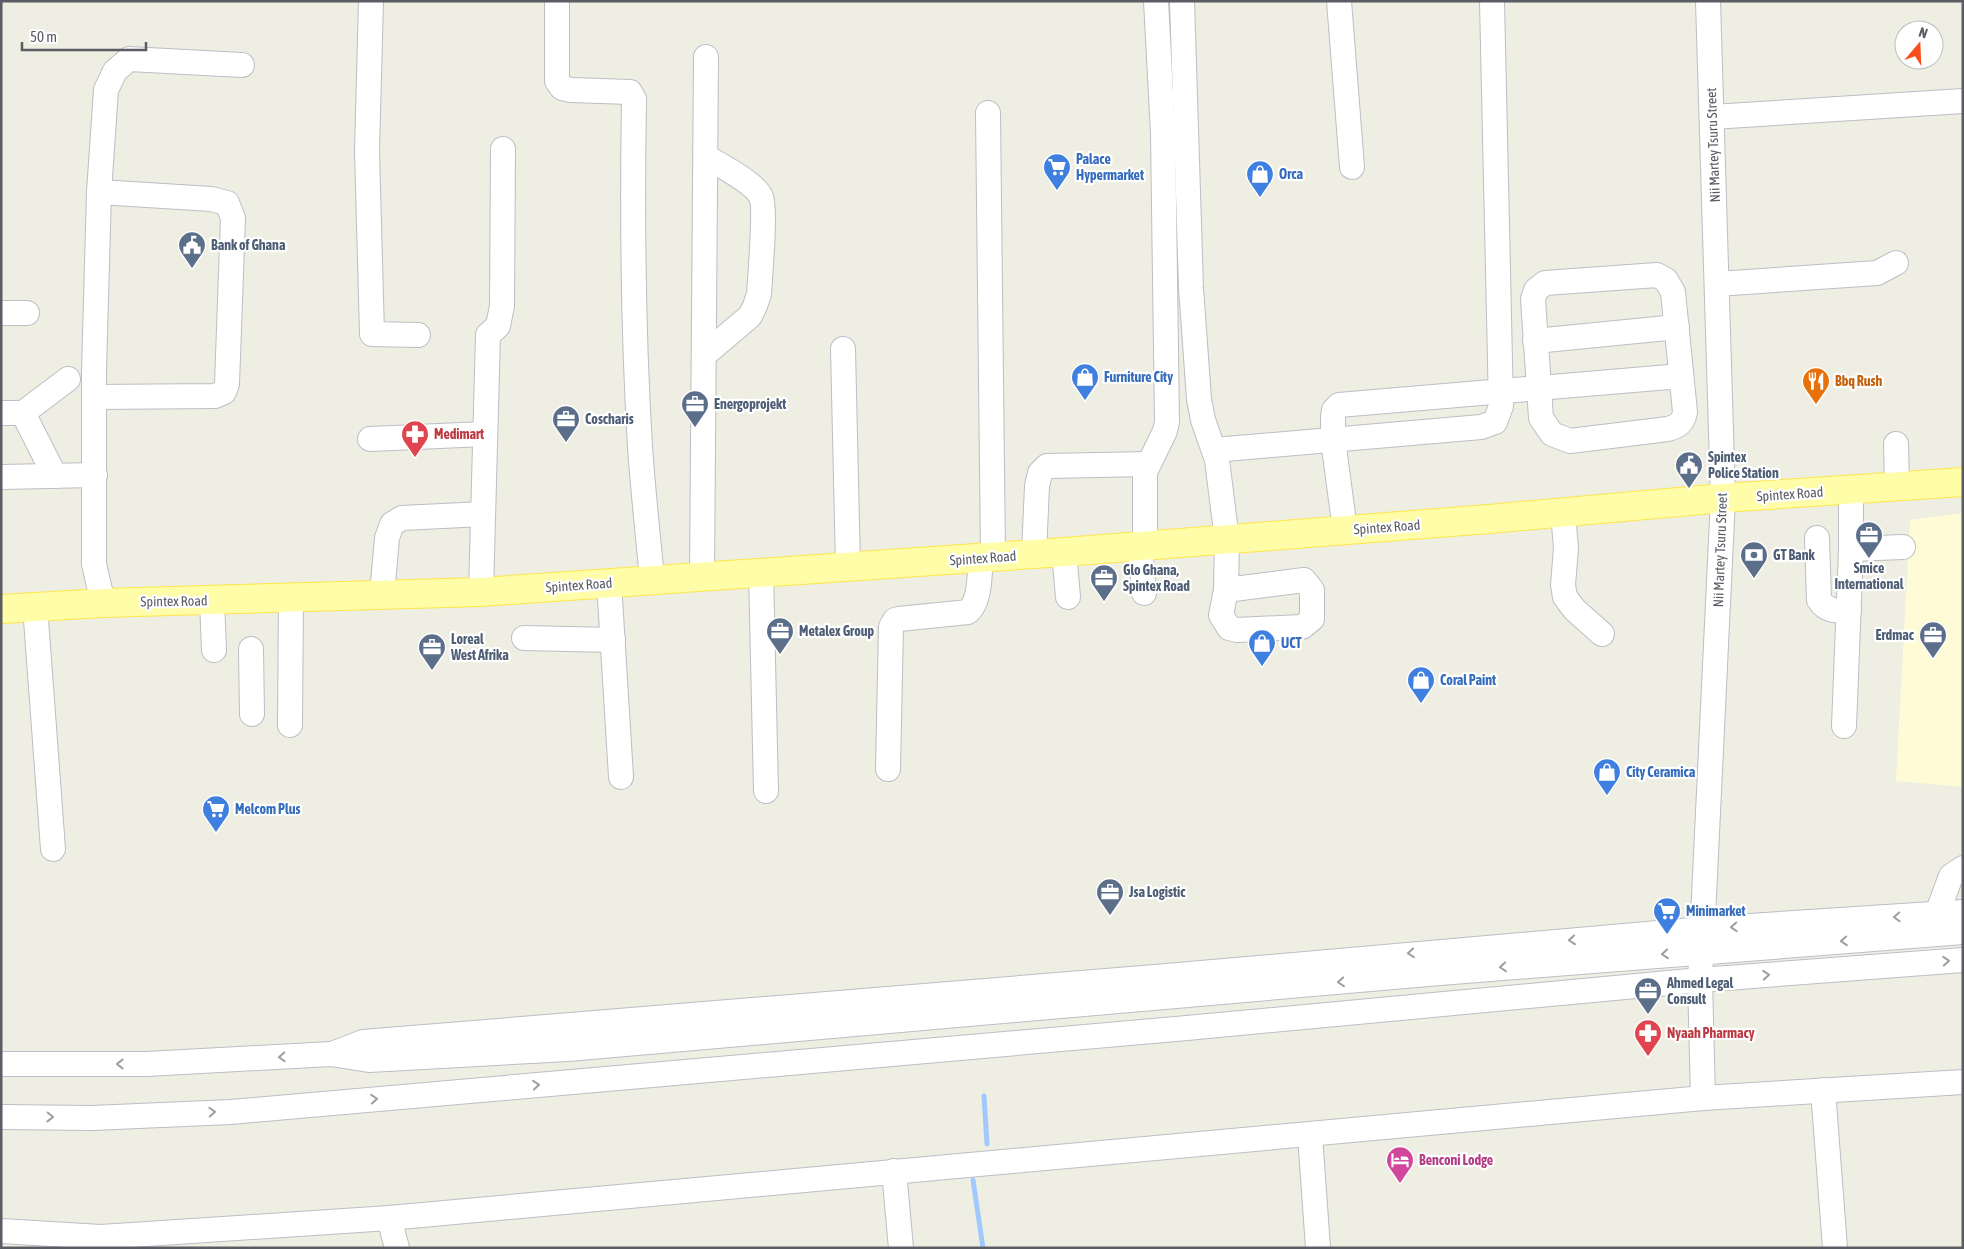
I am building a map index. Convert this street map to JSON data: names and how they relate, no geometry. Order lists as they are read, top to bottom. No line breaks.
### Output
{"streets":{"main road":["Spintex Road"],"street":["Nii Martey Tsuru Street"]},"crossings":[["Nii Martey Tsuru Street","Spintex Road"]],"places":{"supermarket":["Palace Hypermarket","Melcom Plus","Minimarket"],"shop":["Orca","Furniture City","UCT","Coral Paint","City Ceramica"],"public building":["Bank of Ghana","Spintex Police Station"],"restaurant":["Bbq Rush"],"office":["Energoprojekt","Coscharis","Smice International","Glo Ghana, Spintex Road","Metalex Group","Erdmac","Loreal West Afrika","Jsa Logistic","Ahmed Legal Consult"],"pharmacy":["Medimart","Nyaah Pharmacy"],"bank":["GT Bank"],"hotel":["Benconi Lodge"]},"scale_bar":"50 m","north":"top"}
